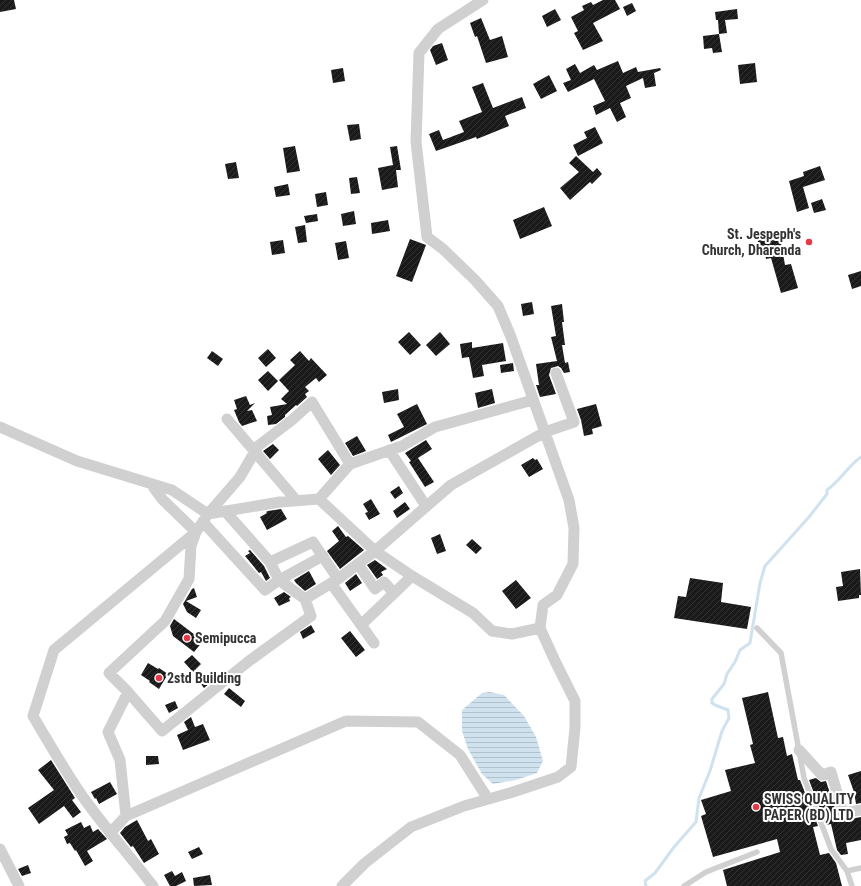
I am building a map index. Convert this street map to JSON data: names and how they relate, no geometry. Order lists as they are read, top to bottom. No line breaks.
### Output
{"places":["St. Jespeph's Church, Dharenda","Semipucca","2std Building","SWISS QUALITY PAPER (BD) LTD"]}
